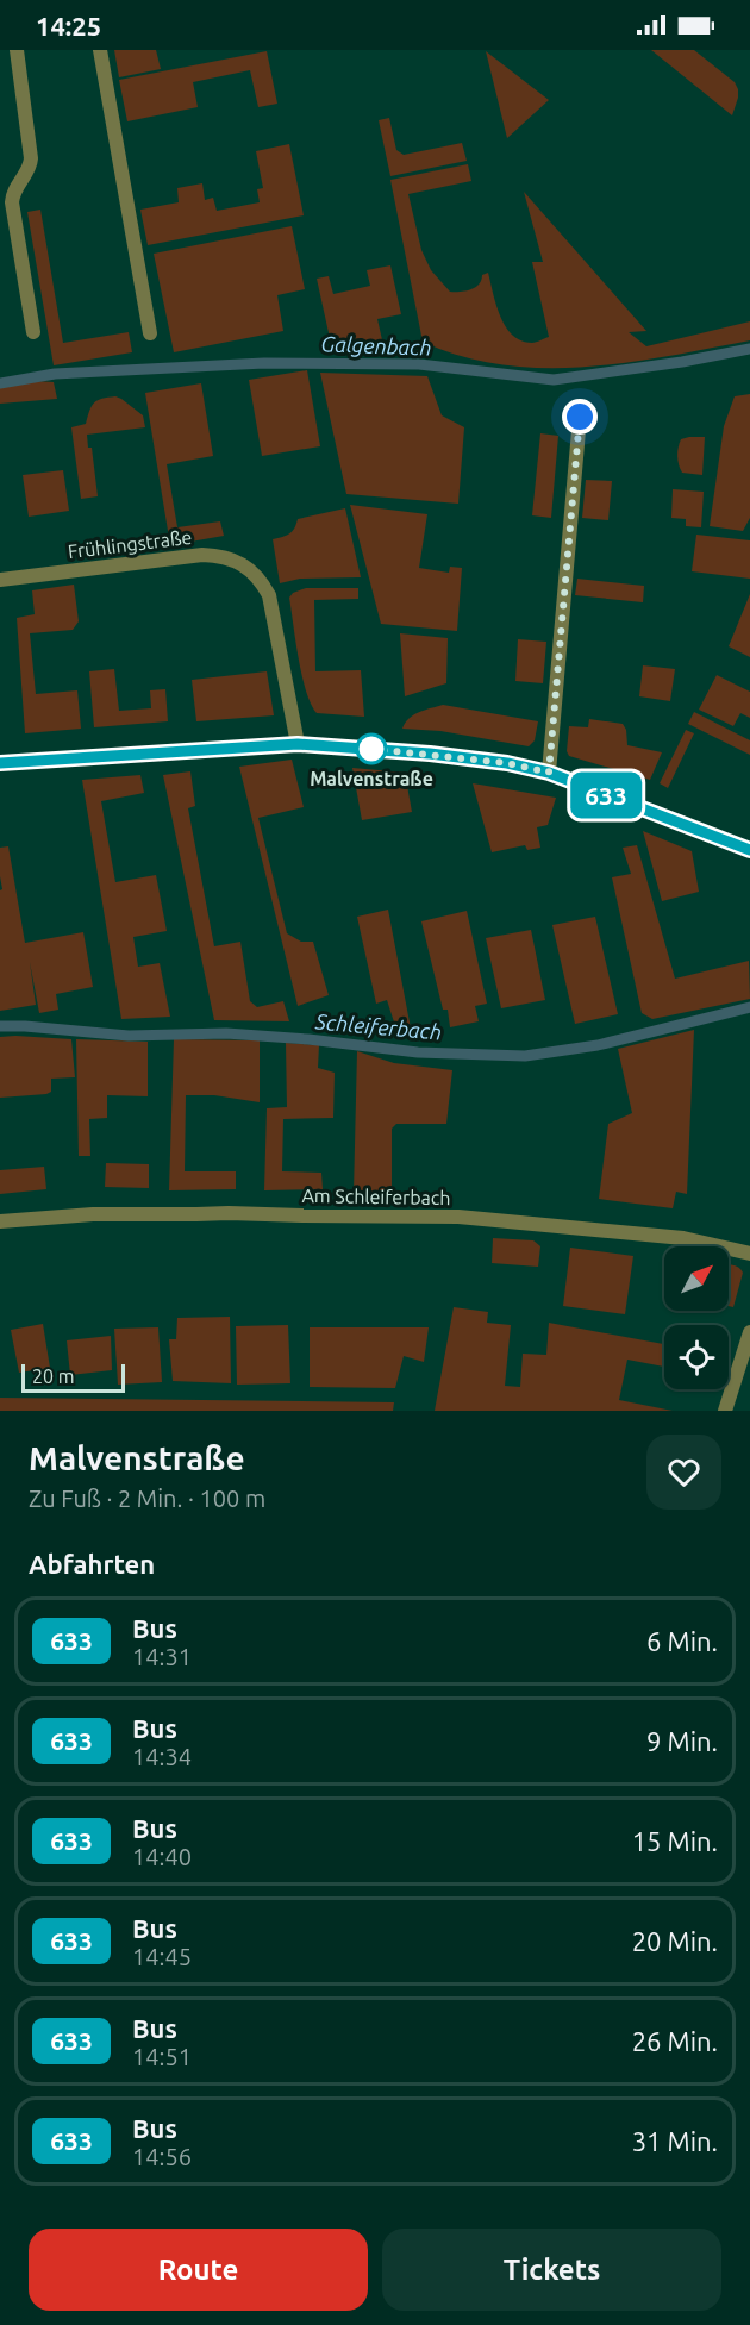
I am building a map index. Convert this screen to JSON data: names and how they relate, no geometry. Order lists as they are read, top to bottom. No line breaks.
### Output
{"streets":{"street":["Frühlingstraße","Am Schleiferbach"]},"water":["Galgenbach","Schleiferbach"],"places":["Malvenstraße"],"lines":["bus line 633"],"scale_bar":"20 m","north":"top right","page":{"status":"14:25","on_map":"633","scale":"20 m","heading":[["Malvenstraße","Zu Fuß · 2 Min. · 100 m"],"Abfahrten"],"list":[{"mark":"633","name":"Bus","note":"14:31","value":"6 Min."},{"mark":"633","name":"Bus","note":"14:34","value":"9 Min."},{"mark":"633","name":"Bus","note":"14:40","value":"15 Min."},{"mark":"633","name":"Bus","note":"14:45","value":"20 Min."},{"mark":"633","name":"Bus","note":"14:51","value":"26 Min."},{"mark":"633","name":"Bus","note":"14:56","value":"31 Min."}],"buttons":["Route","Tickets"]}}
